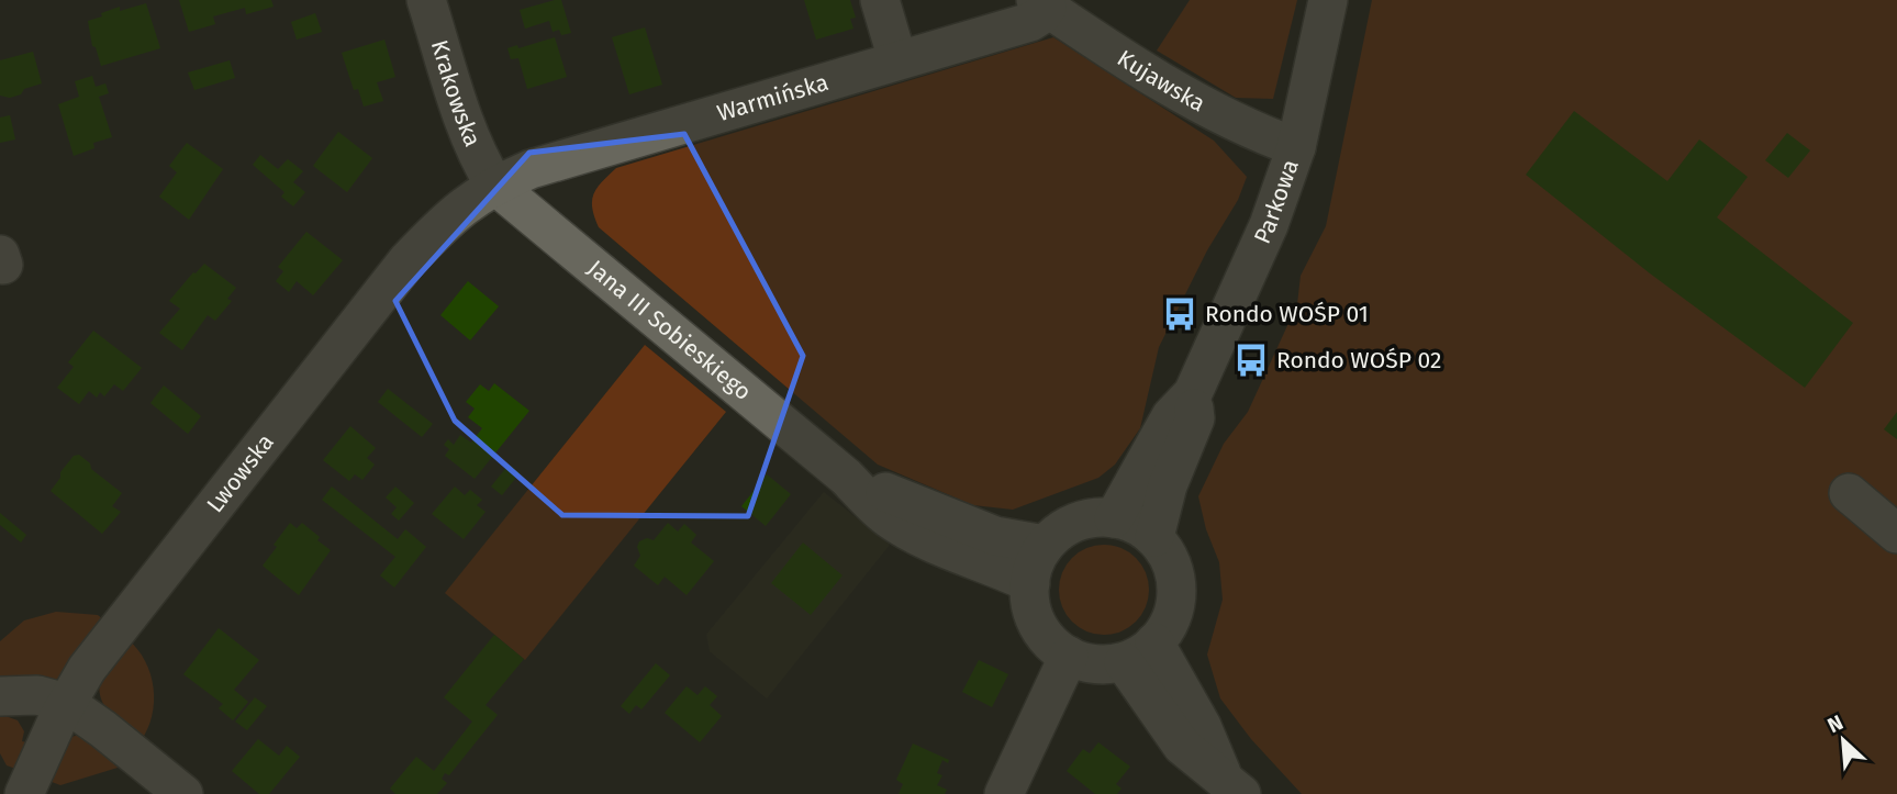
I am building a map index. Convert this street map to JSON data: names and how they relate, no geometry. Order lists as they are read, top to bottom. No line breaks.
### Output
{"streets":{"street":["Kujawska","Krakowska","Warmińska","Parkowa","Jana III Sobieskiego","Lwowska"]},"crossings":[["Kujawska","Warmińska"],["Kujawska","Parkowa"],["Krakowska","Warmińska"],["Krakowska","Jana III Sobieskiego"],["Krakowska","Lwowska"],["Warmińska","Jana III Sobieskiego"],["Warmińska","Lwowska"],["Parkowa","Jana III Sobieskiego"],["Jana III Sobieskiego","Lwowska"]],"places":{"bus stop":["Rondo WOŚP 01","Rondo WOŚP 02"]},"north":"top left"}
